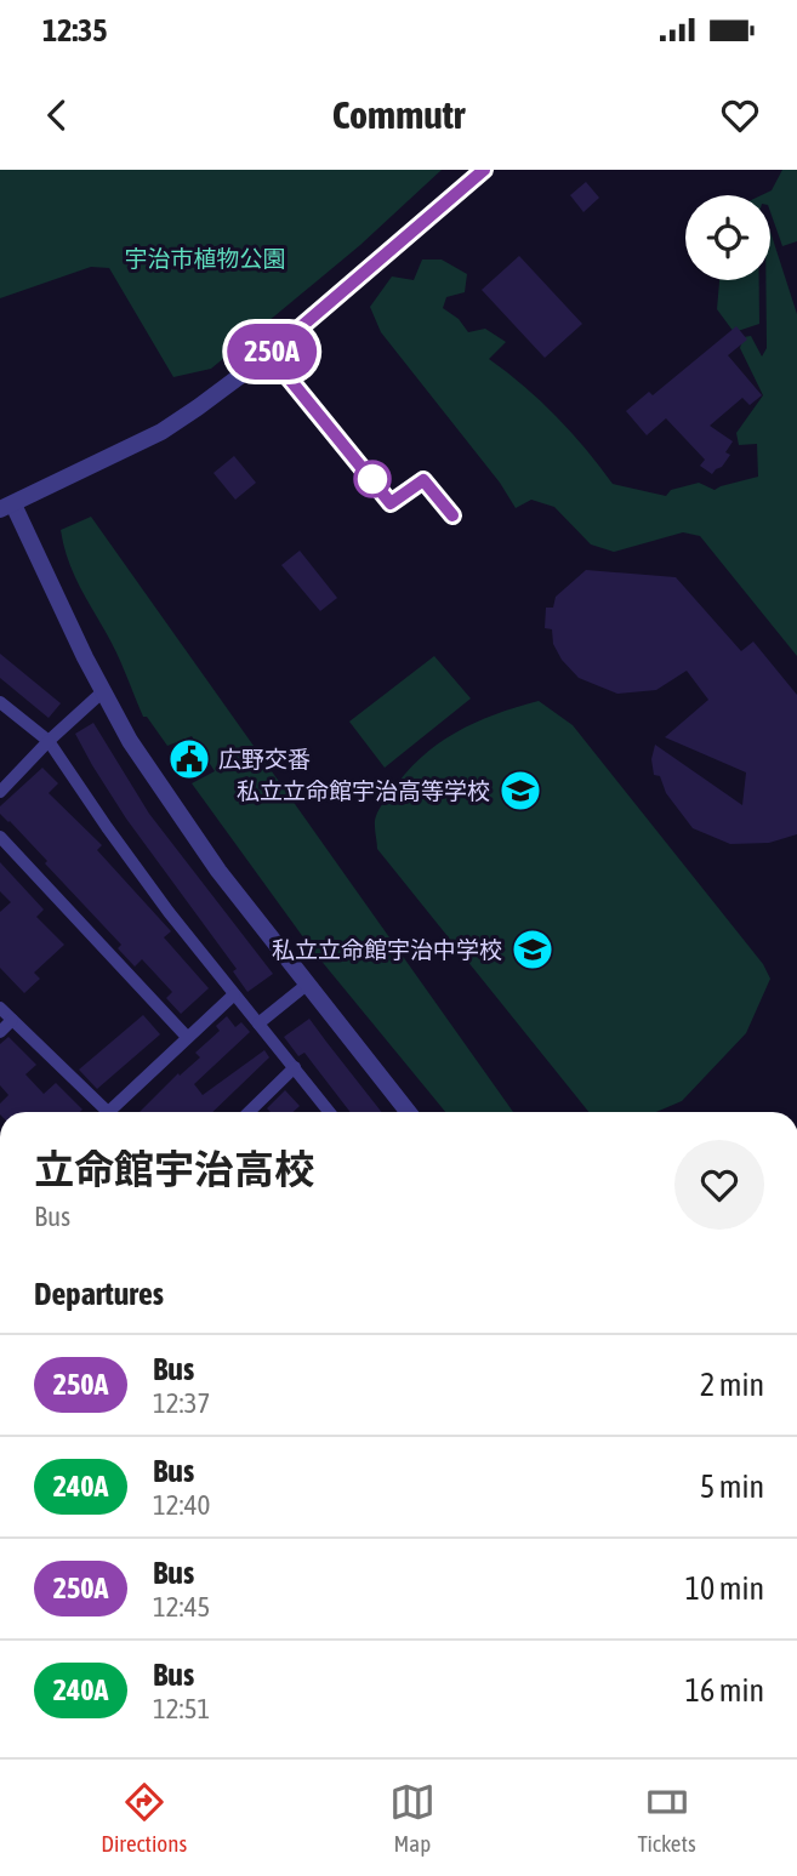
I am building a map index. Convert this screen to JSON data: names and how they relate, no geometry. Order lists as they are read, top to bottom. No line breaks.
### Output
{"parks":["宇治市植物公園"],"places":{"public building":["広野交番"],"school or university":["私立立命館宇治高等学校","私立立命館宇治中学校"]},"lines":["bus line 250A"],"page":{"status":"12:35","header":"Commutr","on_map":"250A","heading":[["立命館宇治高校","Bus"],"Departures"],"list":[{"mark":"250A","name":"Bus","note":"12:37","value":"2 min"},{"mark":"240A","name":"Bus","note":"12:40","value":"5 min"},{"mark":"250A","name":"Bus","note":"12:45","value":"10 min"},{"mark":"240A","name":"Bus","note":"12:51","value":"16 min"}],"tabs":["Directions","Map","Tickets"]}}
